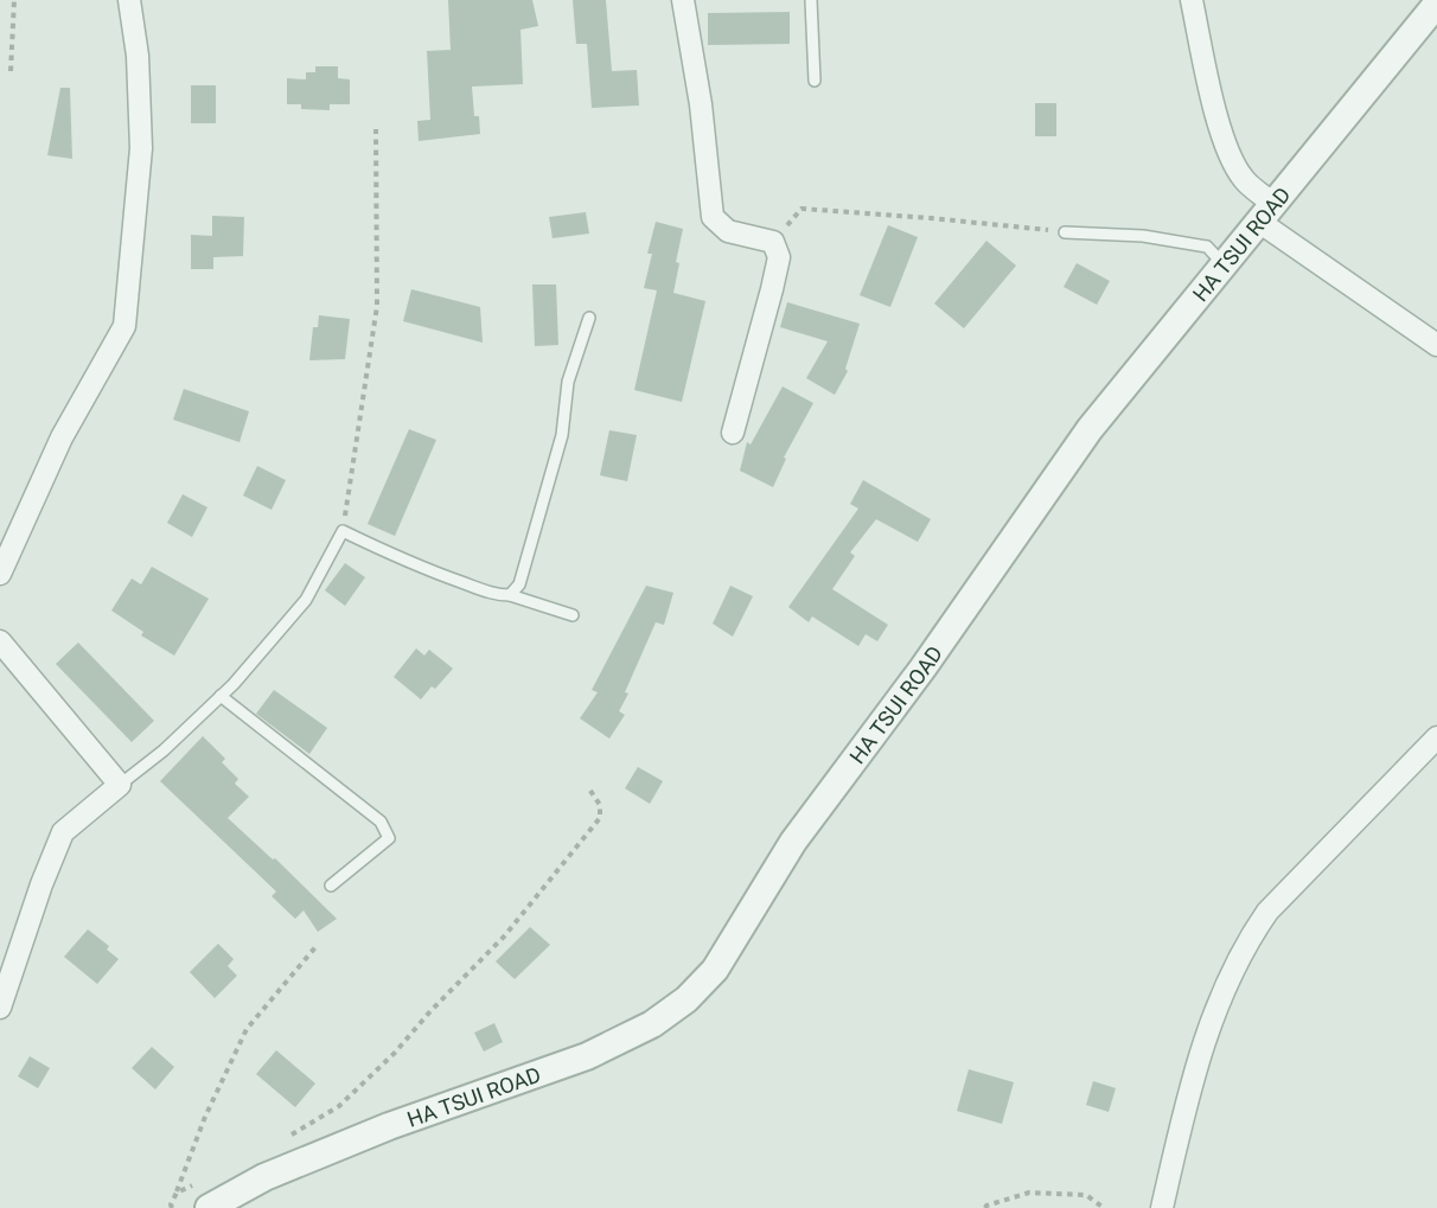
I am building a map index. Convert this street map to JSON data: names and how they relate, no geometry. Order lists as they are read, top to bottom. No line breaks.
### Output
{"streets":{"street":["HA TSUI ROAD"]}}
